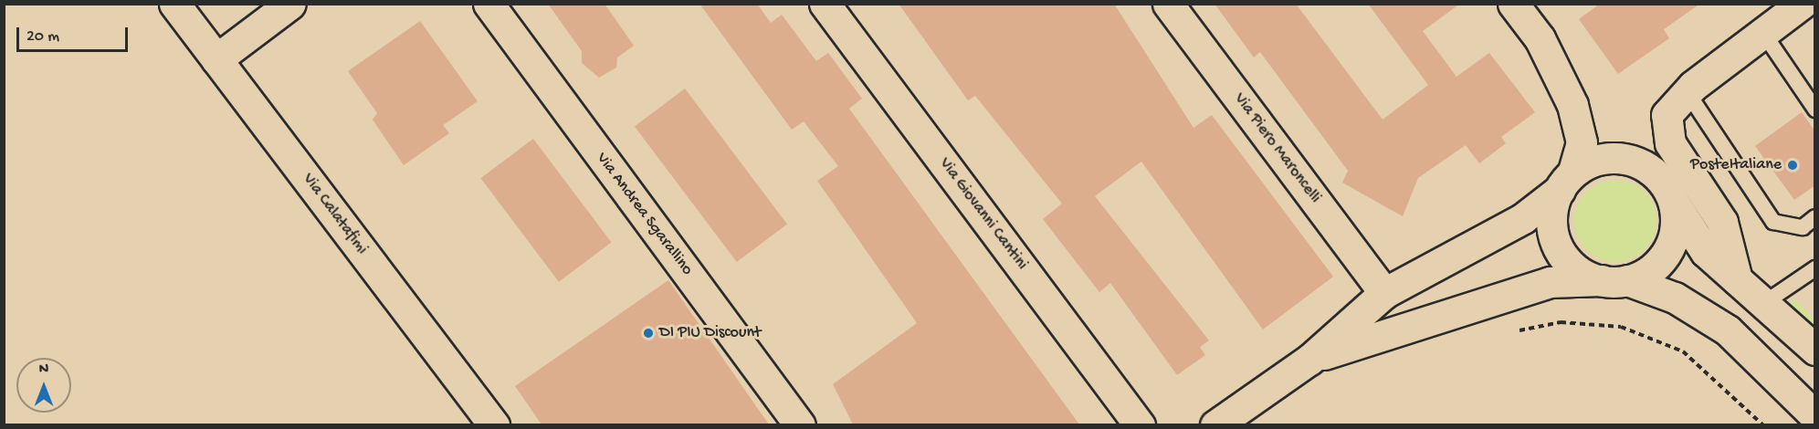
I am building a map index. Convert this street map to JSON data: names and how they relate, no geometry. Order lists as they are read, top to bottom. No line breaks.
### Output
{"streets":{"street":["Via Piero Maroncelli","Via Calatafimi","Via Andrea Sgarallino","Via Giovanni Cantini"]},"places":["PosteItaliane","DI PIU Discount"],"scale_bar":"20 m","north":"top"}
